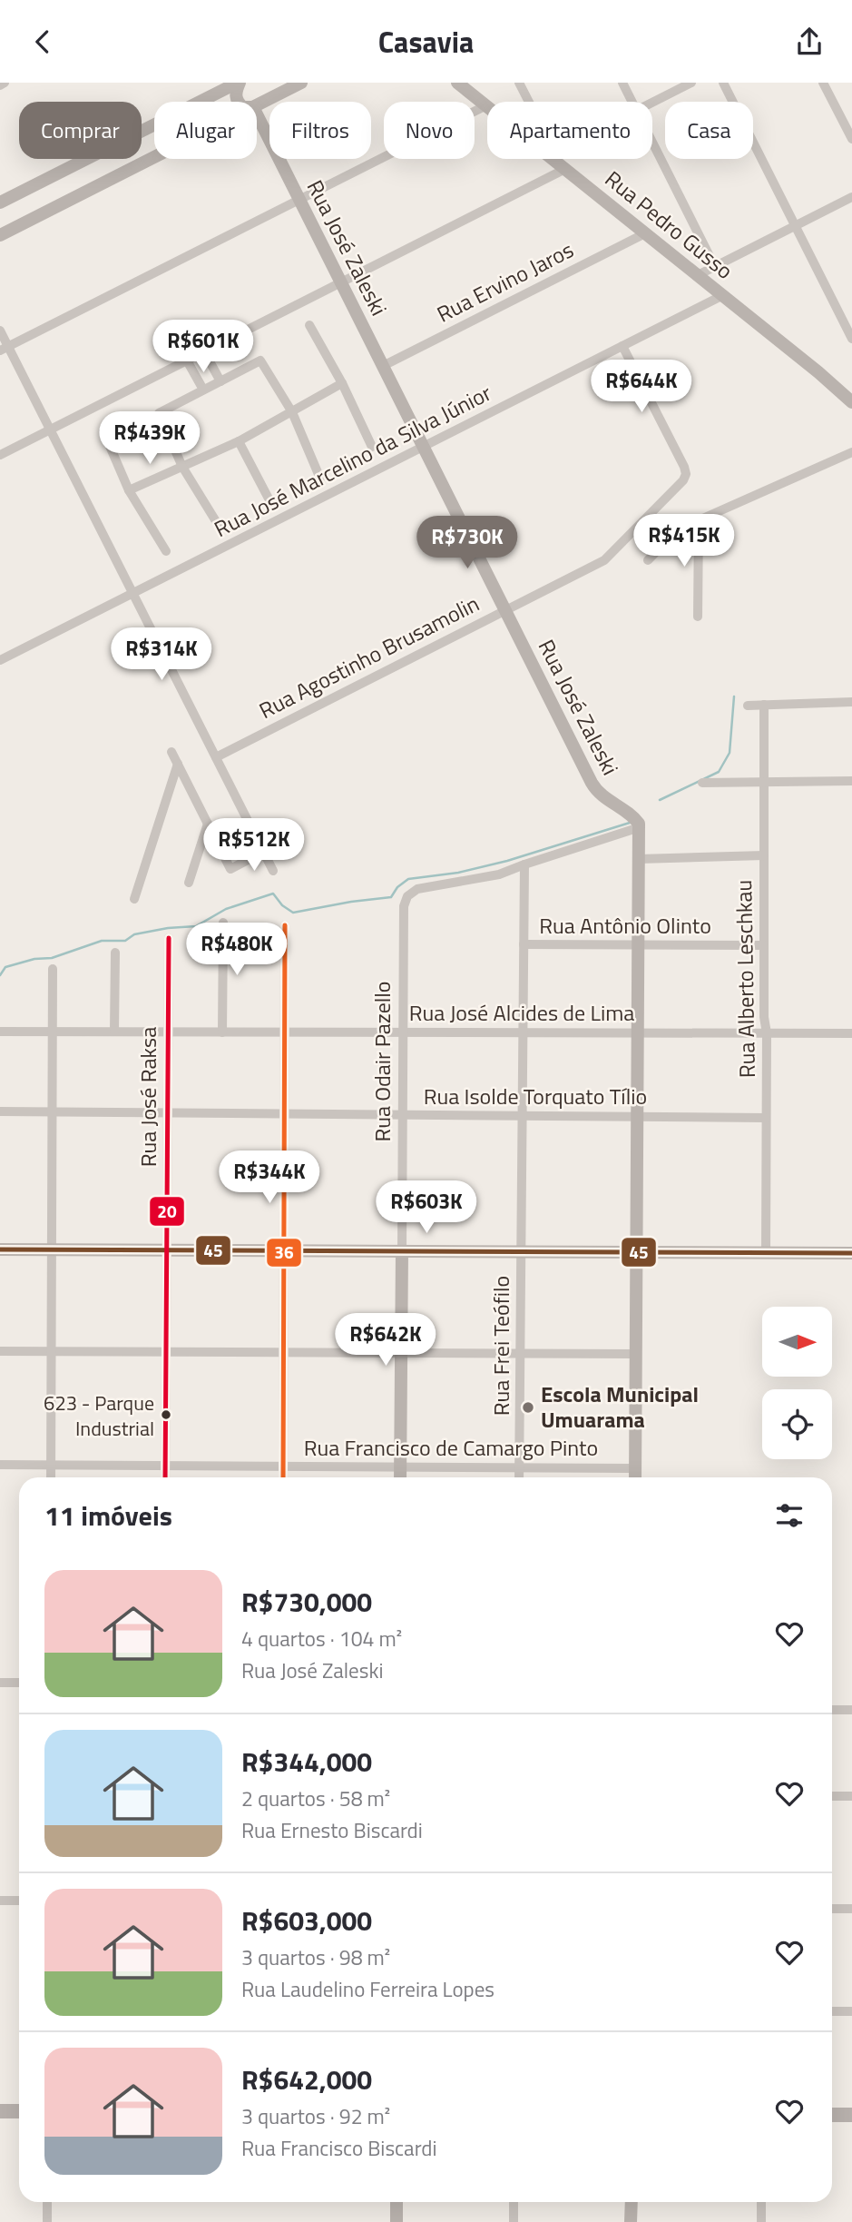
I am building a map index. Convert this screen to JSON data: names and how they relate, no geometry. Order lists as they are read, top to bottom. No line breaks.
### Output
{"streets":{"street":["Rua Pedro Gusso","Rua José Zaleski","Rua Ervino Jaros","Rua José Marcelino da Silva Júnior","Rua Agostinho Brusamolin","Rua Antônio Olinto","Rua Alberto Leschkau","Rua José Alcides de Lima","Rua Odair Pazello","Rua José Raksa","Rua Isolde Torquato Tílio","Rua Frei Teófilo","Rua Francisco de Camargo Pinto"]},"crossings":[["Rua Pedro Gusso","Rua Ervino Jaros"],["Rua Pedro Gusso","Rua José Marcelino da Silva Júnior"],["Rua José Zaleski","Rua Ervino Jaros"],["Rua José Zaleski","Rua José Marcelino da Silva Júnior"],["Rua José Zaleski","Rua Agostinho Brusamolin"],["Rua José Marcelino da Silva Júnior","Rua Agostinho Brusamolin"],["Rua Antônio Olinto","Rua Alberto Leschkau"],["Rua Antônio Olinto","Rua Frei Teófilo"],["Rua Alberto Leschkau","Rua José Alcides de Lima"],["Rua Alberto Leschkau","Rua Isolde Torquato Tílio"],["Rua José Alcides de Lima","Rua Odair Pazello"],["Rua José Alcides de Lima","Rua José Raksa"],["Rua José Alcides de Lima","Rua Frei Teófilo"],["Rua Odair Pazello","Rua Isolde Torquato Tílio"],["Rua Odair Pazello","Rua Frei Teófilo"],["Rua Odair Pazello","Rua Francisco de Camargo Pinto"],["Rua José Raksa","Rua Isolde Torquato Tílio"],["Rua José Raksa","Rua Francisco de Camargo Pinto"],["Rua Isolde Torquato Tílio","Rua Frei Teófilo"],["Rua Frei Teófilo","Rua Francisco de Camargo Pinto"]],"places":["Escola Municipal Umuarama","623 - Parque Industrial"],"lines":["transit line 36","transit line 20","transit line 45"],"north":"right","page":{"header":"Casavia","chip":["Comprar","Alugar","Filtros","Novo","Apartamento","Casa"],"price":["R$601K","R$644K","R$439K","R$415K","R$730K","R$314K","R$512K","R$480K","R$344K","R$603K","R$642K"],"heading":"11 imóveis","list":[{"name":"R$730,000","note":"4 quartos · 104 m² · Rua José Zaleski"},{"name":"R$344,000","note":"2 quartos · 58 m² · Rua Ernesto Biscardi"},{"name":"R$603,000","note":"3 quartos · 98 m² · Rua Laudelino Ferreira Lopes"},{"name":"R$642,000","note":"3 quartos · 92 m² · Rua Francisco Biscardi"}]}}
